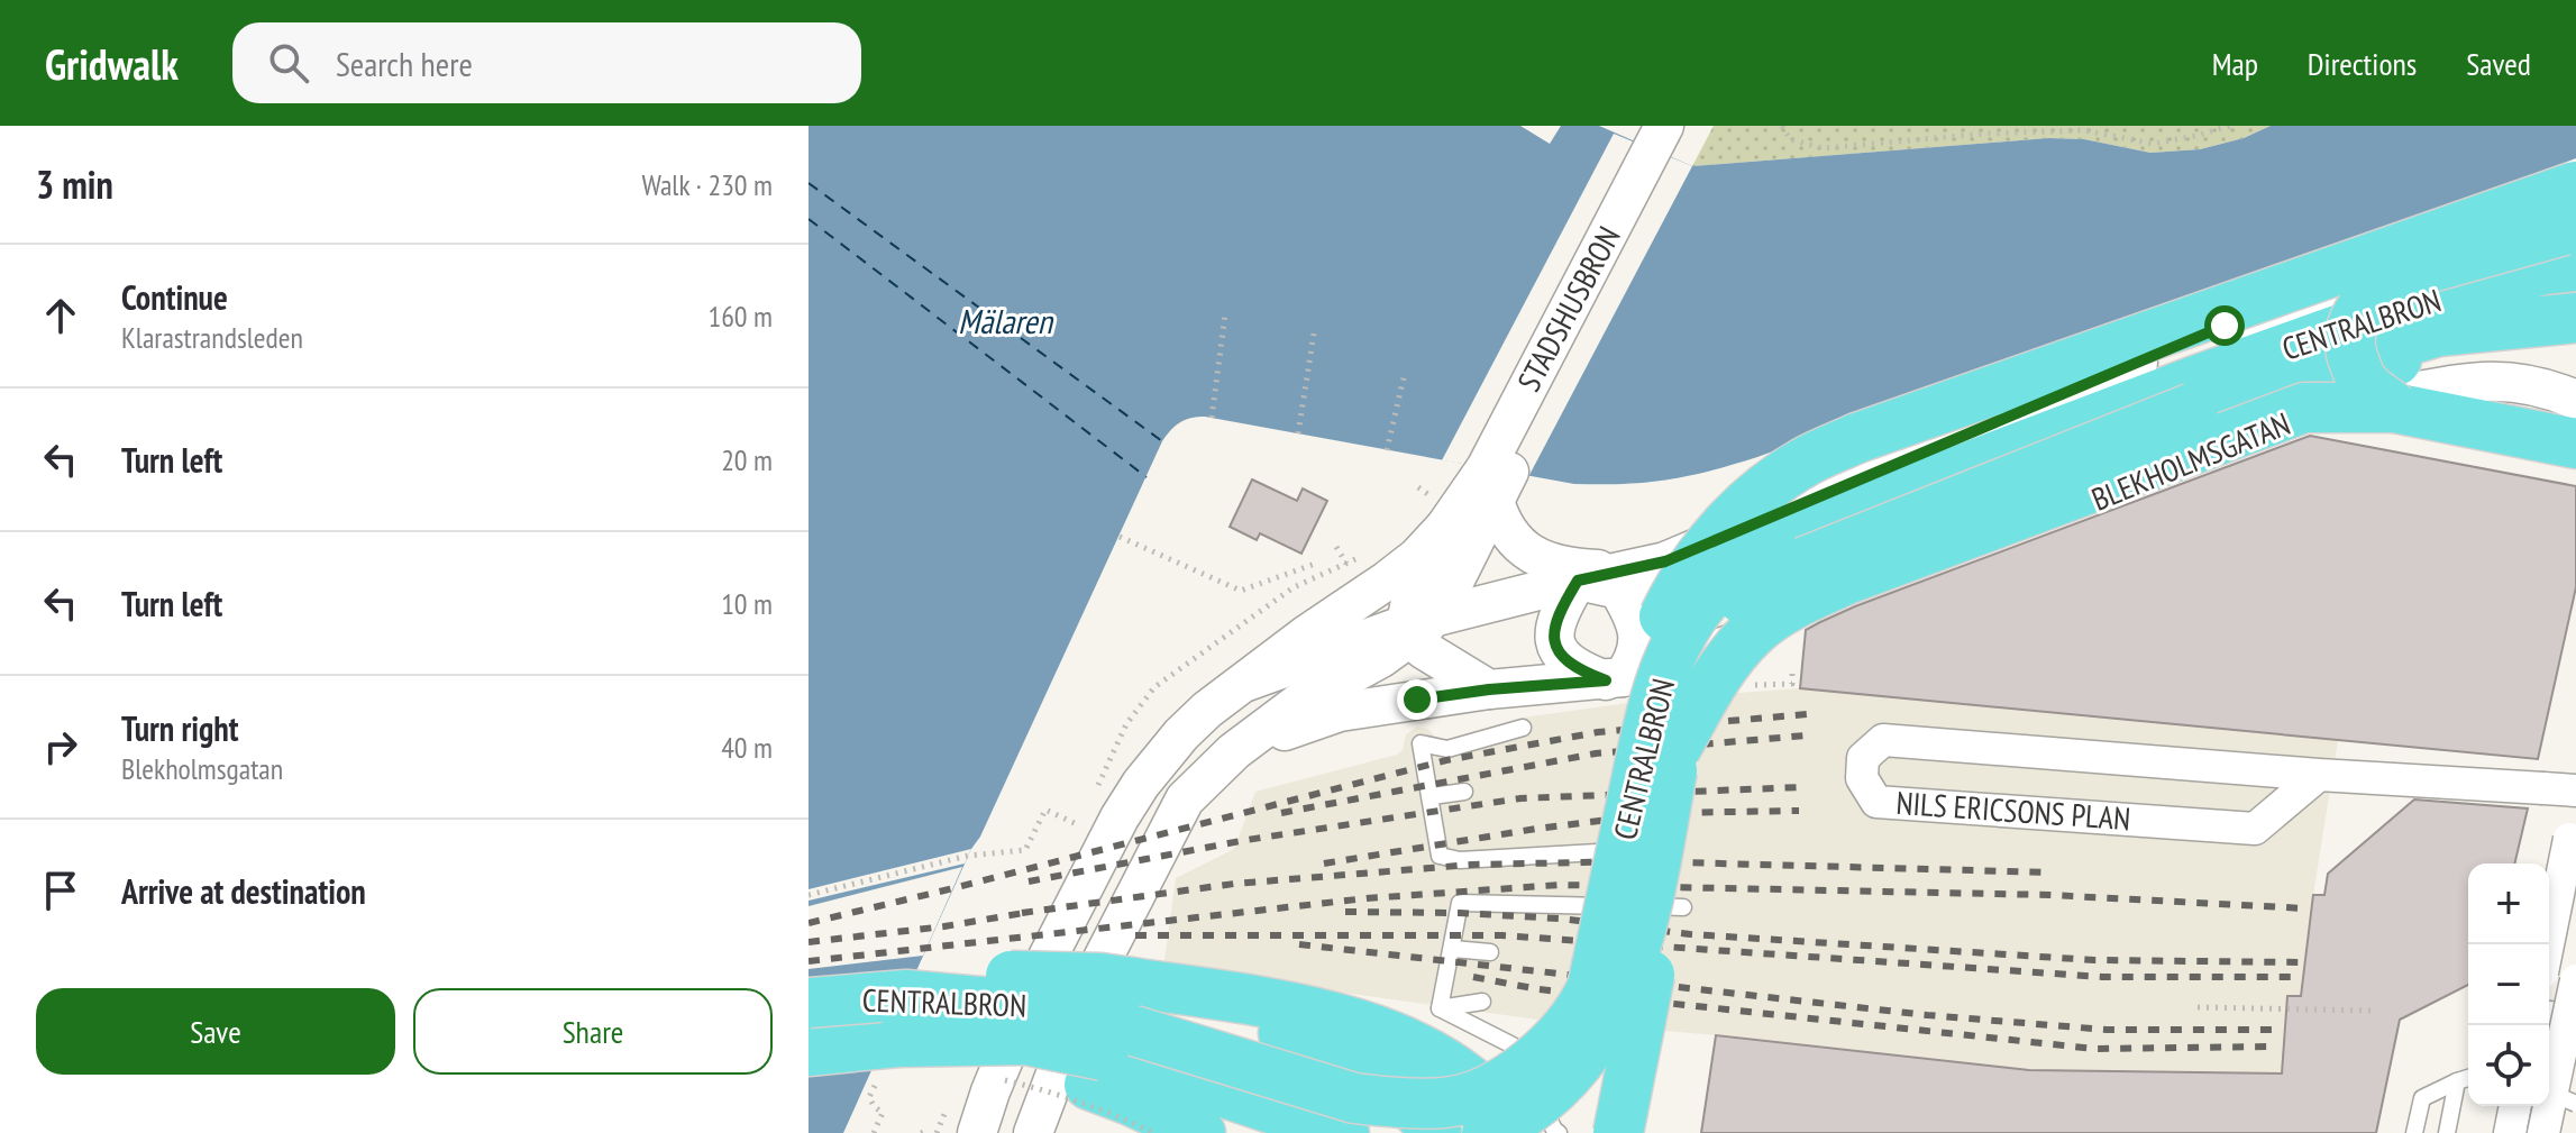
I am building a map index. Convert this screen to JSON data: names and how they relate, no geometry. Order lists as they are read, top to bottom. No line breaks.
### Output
{"streets":{"highway":["CENTRALBRON"],"street":["STADSHUSBRON","BLEKHOLMSGATAN","NILS ERICSONS PLAN"]},"water":["Mälaren"],"page":{"header":"Gridwalk","search":"Search here","nav":["Map","Directions","Saved"],"heading":["3 min","Walk · 230 m"],"list":[["Continue","Klarastrandsleden","160 m"],["Turn left","20 m"],["Turn left","10 m"],["Turn right","Blekholmsgatan","40 m"],"Arrive at destination"],"map_buttons":["+","−"],"buttons":["Save","Share"]}}
